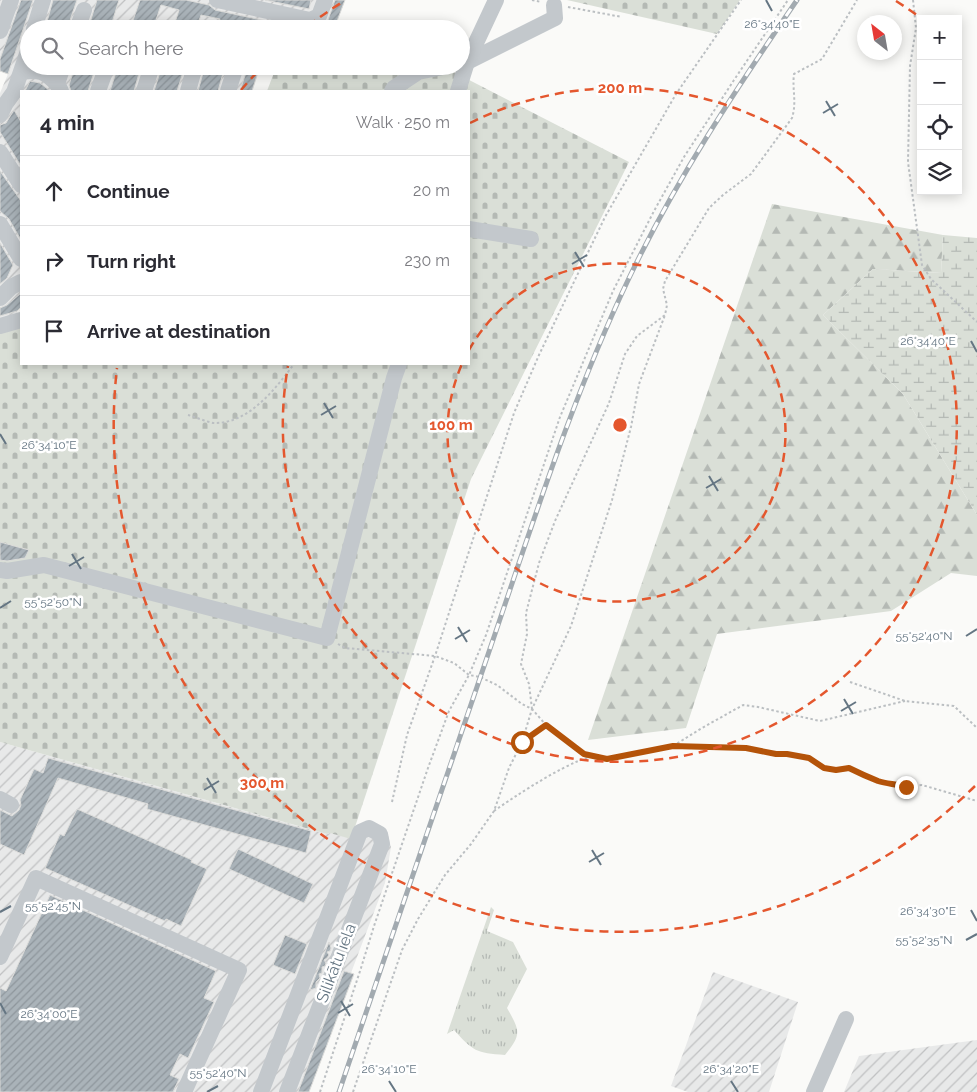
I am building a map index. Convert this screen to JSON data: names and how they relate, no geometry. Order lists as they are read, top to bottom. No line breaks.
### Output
{"streets":{"lane":["Silikātu iela"]},"north":"top left","page":{"map_buttons":["+","−"],"search":"Search here","heading":["4 min","Walk · 250 m"],"list":[["Continue","20 m"],["Turn right","230 m"],"Arrive at destination"]},"coordinates":["26°34'40\"E","26°34'10\"E","55°52'50\"N","55°52'40\"N","55°52'45\"N","26°34'30\"E","55°52'35\"N","26°34'00\"E","26°34'20\"E"],"rings":["200 m","100 m","300 m"]}
